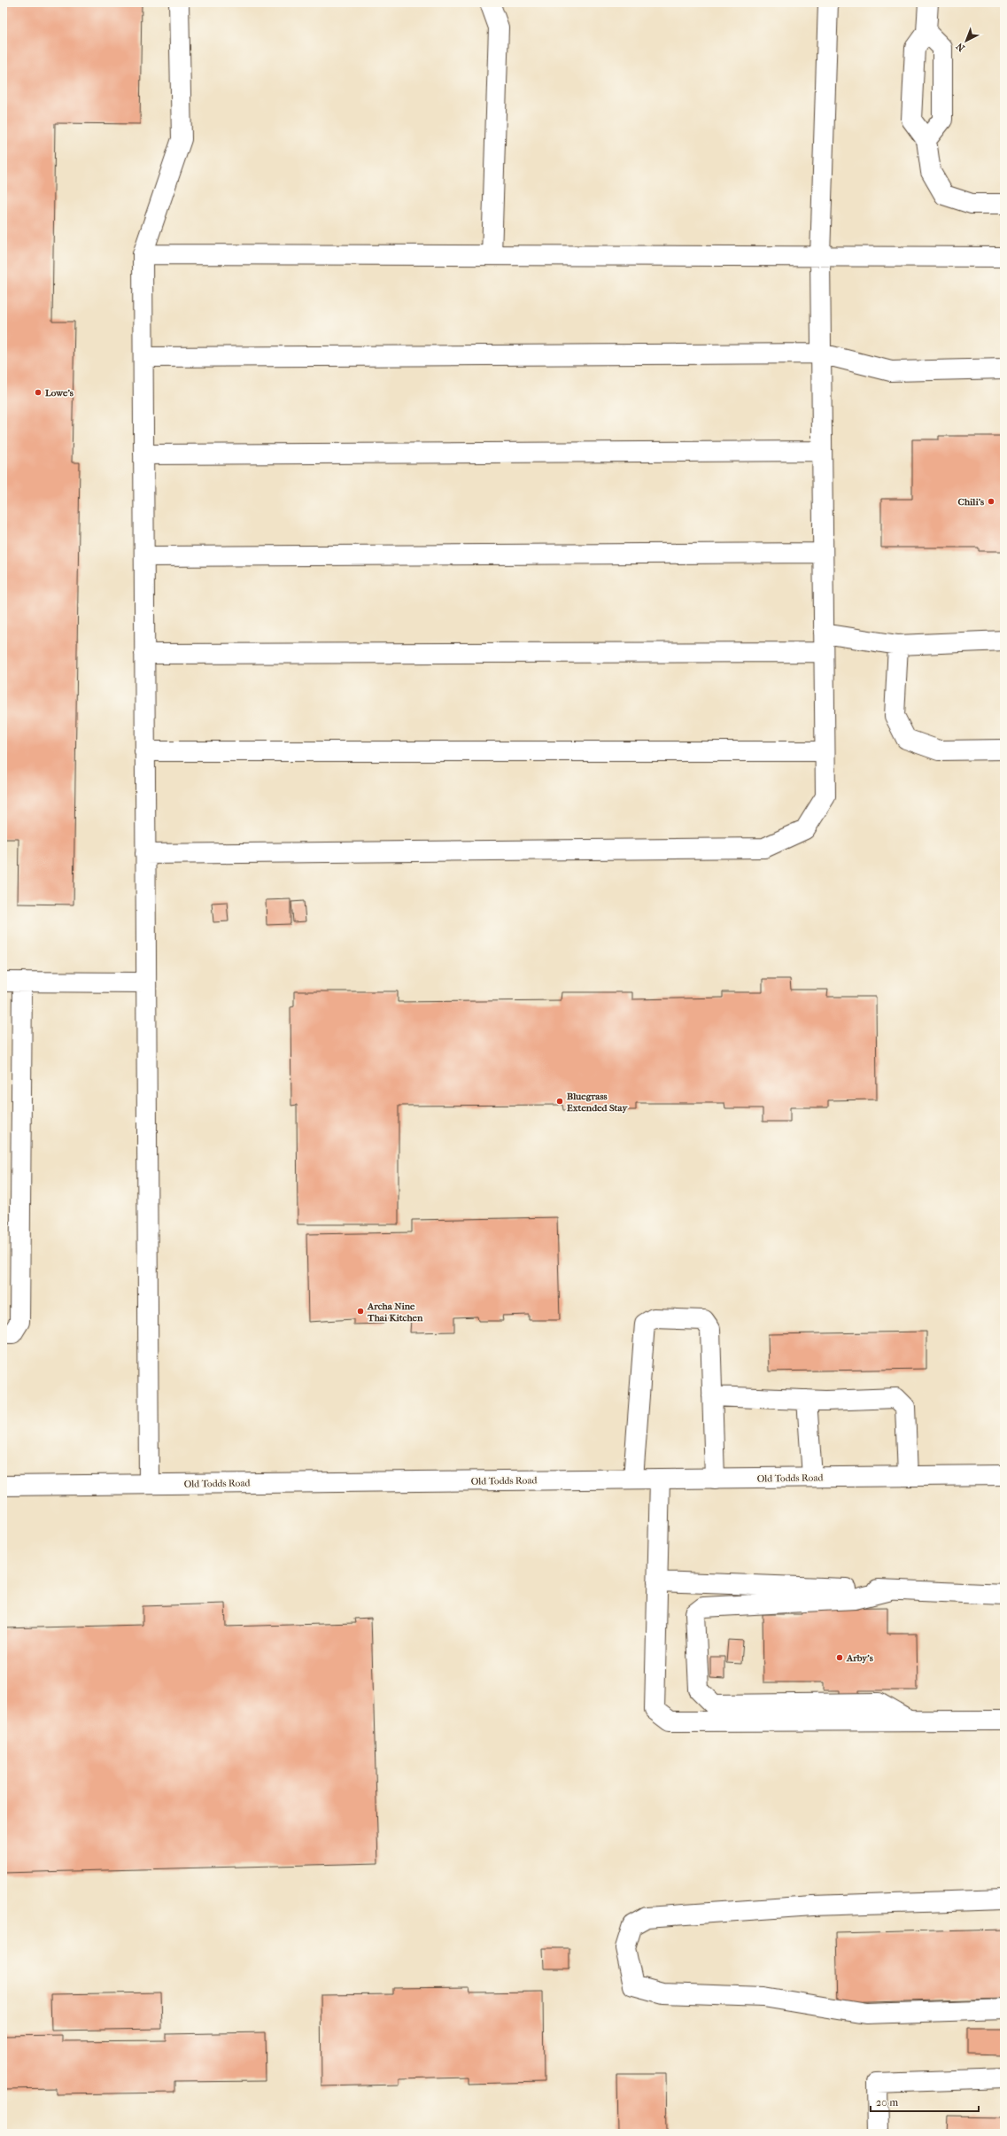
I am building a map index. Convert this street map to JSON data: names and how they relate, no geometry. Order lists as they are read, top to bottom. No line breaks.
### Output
{"streets":{"main road":["Old Todds Road"]},"places":["Lowe's","Chili's","Bluegrass Extended Stay","Archa Nine Thai Kitchen","Arby's"],"scale_bar":"20 m","north":"bottom left"}
